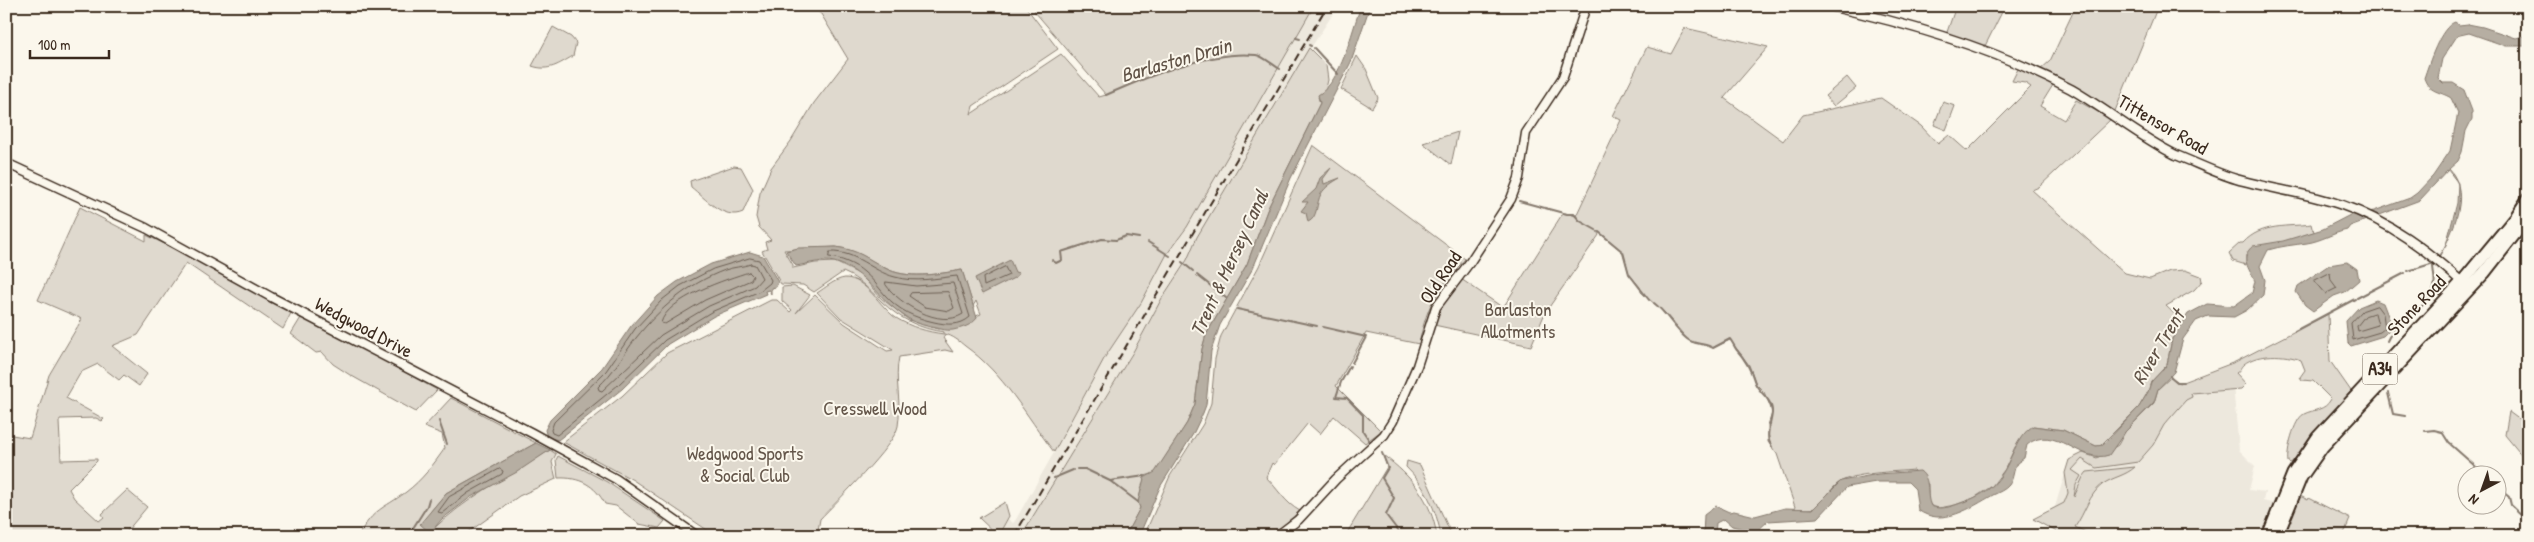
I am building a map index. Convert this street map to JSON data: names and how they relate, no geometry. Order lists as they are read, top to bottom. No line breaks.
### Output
{"streets":{"highway":["Stone Road","A34"],"street":["Tittensor Road","Old Road","Wedgwood Drive"]},"crossings":[["Tittensor Road","Stone Road"]],"water":["Barlaston Drain","Trent & Mersey Canal","River Trent"],"parks":["Barlaston Allotments","Cresswell Wood","Wedgwood Sports & Social Club"],"scale_bar":"100 m","north":"bottom left"}
